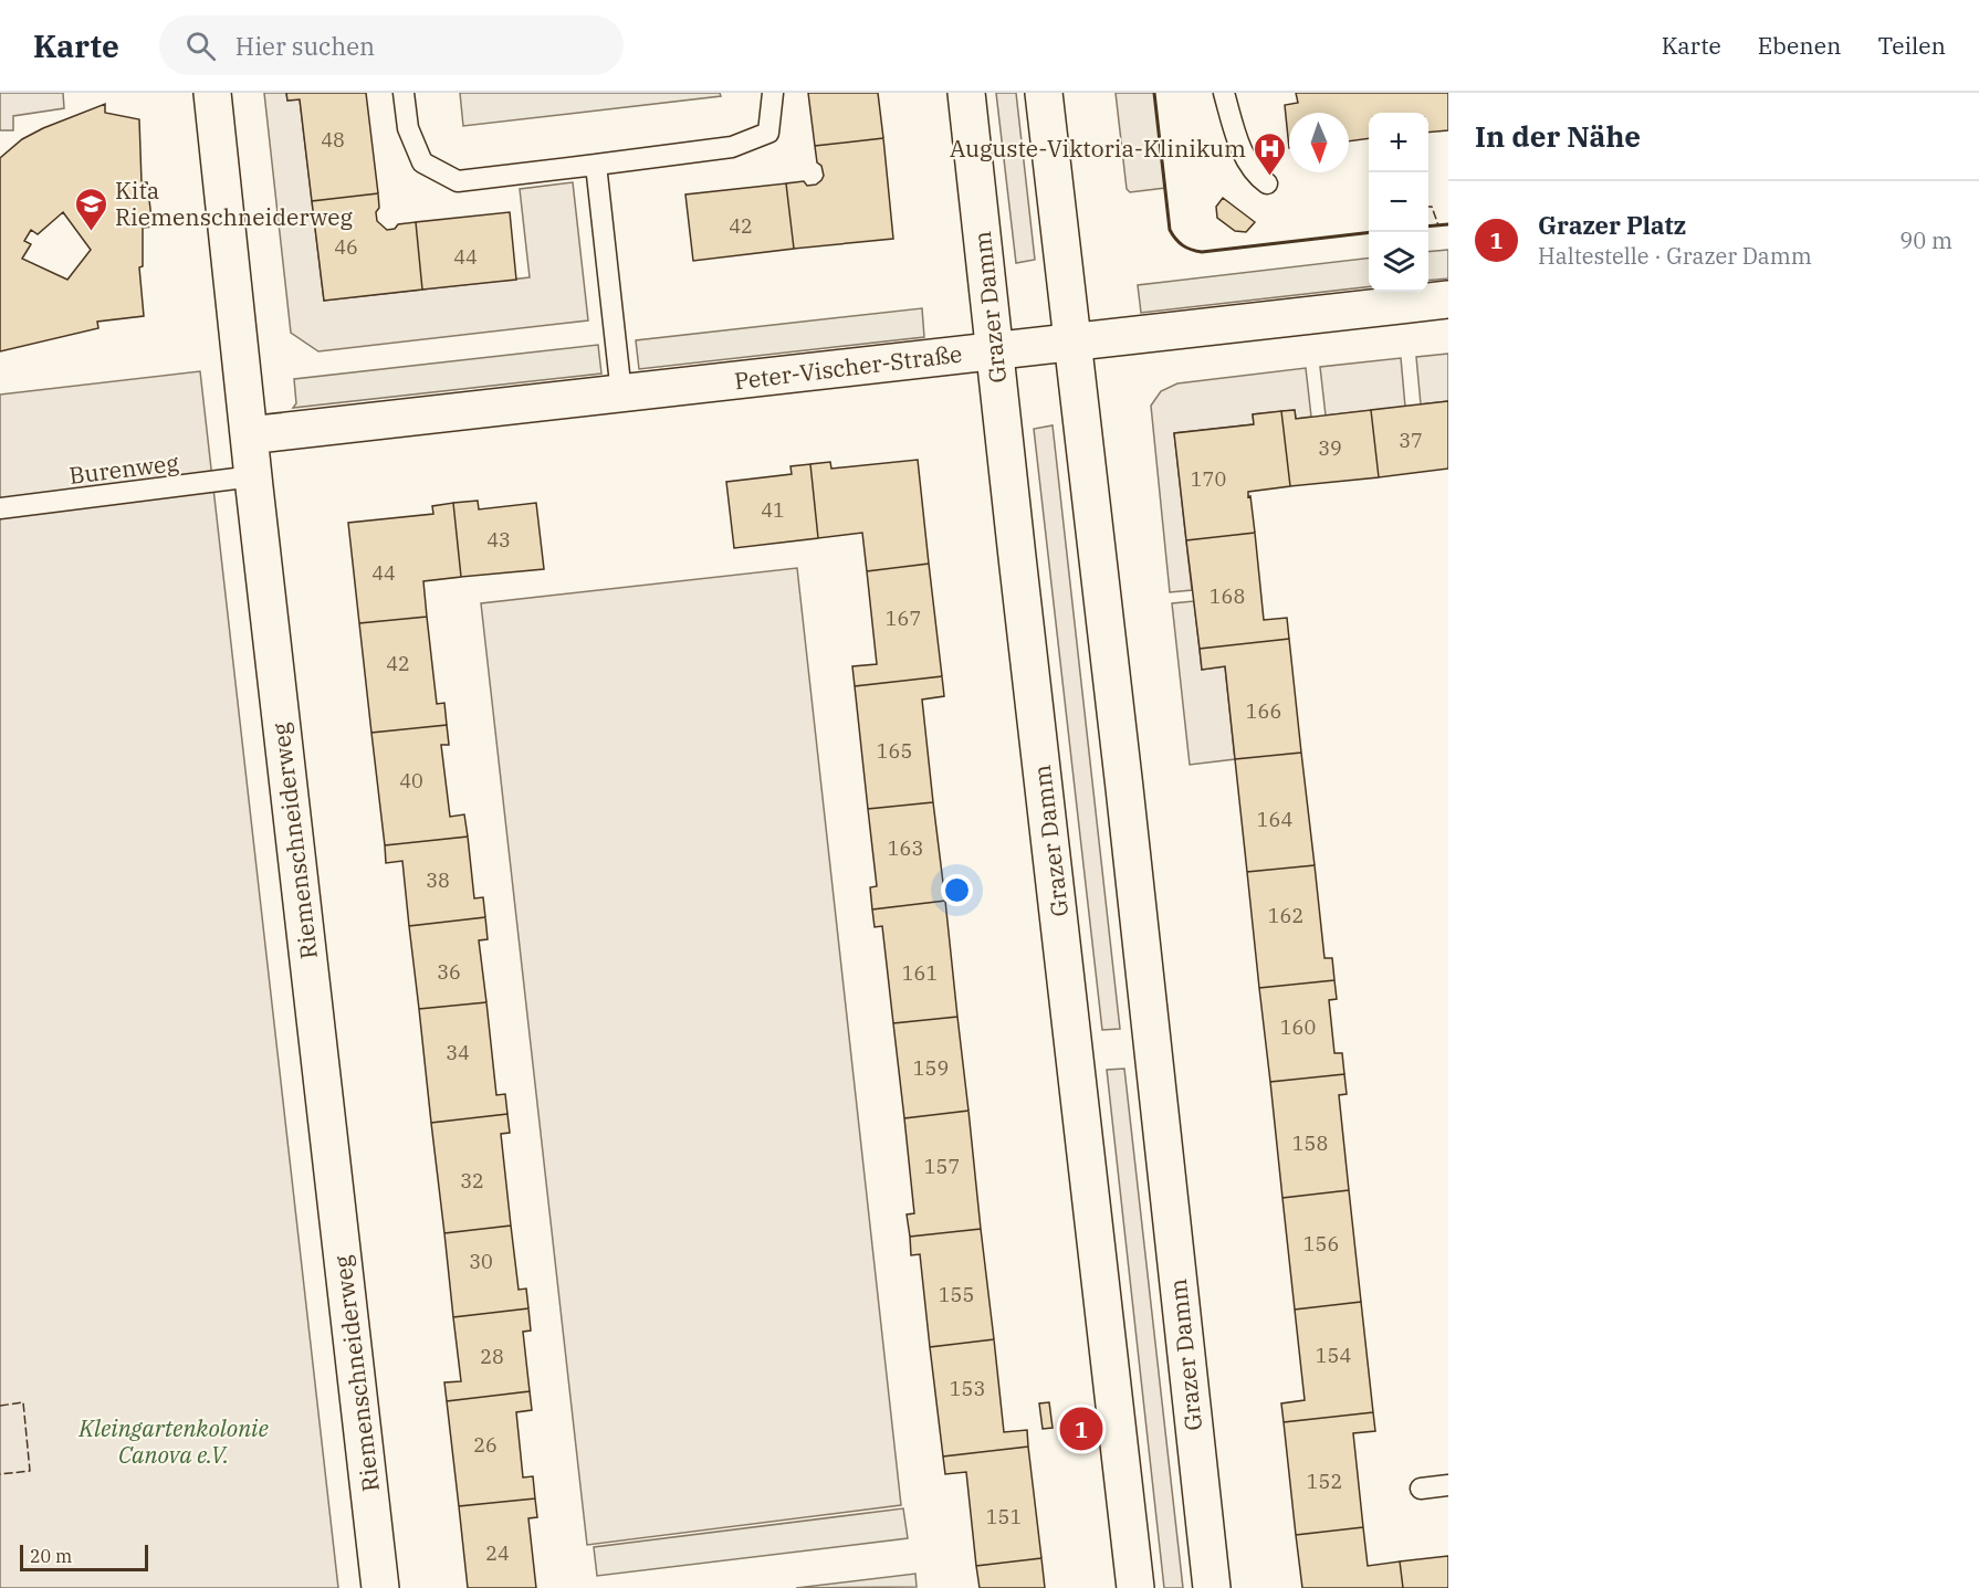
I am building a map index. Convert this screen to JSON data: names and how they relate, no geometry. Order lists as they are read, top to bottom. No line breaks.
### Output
{"streets":{"main road":["Grazer Damm","Peter-Vischer-Straße","Riemenschneiderweg"],"lane":["Burenweg"]},"crossings":[["Grazer Damm","Peter-Vischer-Straße"],["Peter-Vischer-Straße","Riemenschneiderweg"],["Burenweg","Riemenschneiderweg"]],"parks":["Kleingartenkolonie Canova e.V."],"places":{"hospital":["Auguste-Viktoria-Klinikum"],"school or university":["Kita Riemenschneiderweg"]},"house_numbers":["48","42","46","44","37","39","170","41","43","44","168","167","42","166","165","40","164","163","38","162","36","161","160","34","159","158","157","32","156","30","155","154","28","153","26","152","151","24"],"scale_bar":"20 m","north":"bottom","page":{"header":"Karte","search":"Hier suchen","nav":["Karte","Ebenen","Teilen"],"heading":"In der Nähe","map_buttons":["+","−"],"list":[{"mark":"1","name":"Grazer Platz","note":"Haltestelle · Grazer Damm","value":"90 m"}],"pins":"1","scale":"20 m"}}
